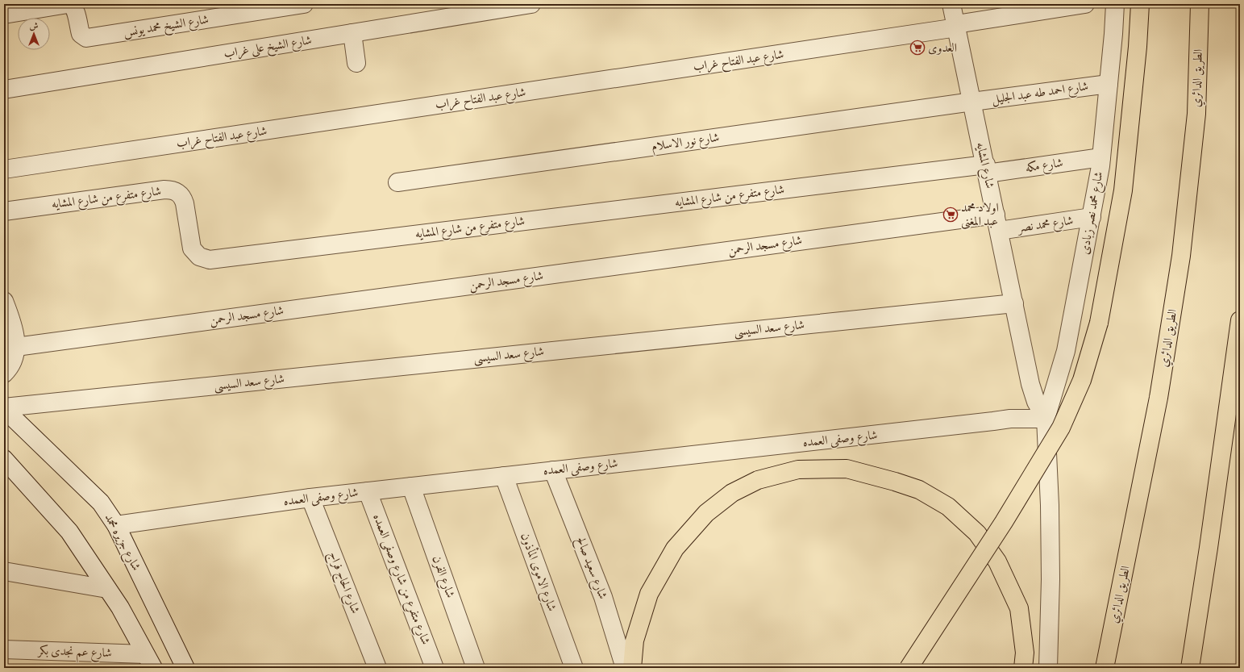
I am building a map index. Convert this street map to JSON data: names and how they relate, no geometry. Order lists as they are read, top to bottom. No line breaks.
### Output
{"streets":{"highway":["الطريق الدائري"],"street":["شارع الشيخ محمد يونس","شارع الشيخ على غراب","شارع عبد الفتاح غراب","شارع احمد طه عبد الجليل","شارع نور الاسلام","شارع المشايه","شارع مكه","شارع متفرع من شارع المشايه","شارع محمد نصر زبادى","شارع محمد نصر","شارع مسجد الرحمن","شارع سعد السيسى","شارع وصفى العمده","شارع جزيره محمد","شارع سعيد صالح","شارع الاموى المأذون","شارع الفرن","شارع متفرع من شارع وصفى العمده","شارع الحاج فراج","شارع عم نجدى بكر"]},"crossings":[["شارع عبد الفتاح غراب","شارع المشايه"],["شارع احمد طه عبد الجليل","شارع نور الاسلام"],["شارع احمد طه عبد الجليل","شارع المشايه"],["شارع احمد طه عبد الجليل","شارع محمد نصر زبادى"],["شارع نور الاسلام","شارع المشايه"],["شارع المشايه","شارع مكه"],["شارع المشايه","شارع متفرع من شارع المشايه"],["شارع المشايه","شارع محمد نصر زبادى"],["شارع المشايه","شارع محمد نصر"],["شارع المشايه","شارع مسجد الرحمن"],["شارع المشايه","شارع سعد السيسى"],["شارع المشايه","شارع وصفى العمده"],["شارع مكه","شارع متفرع من شارع المشايه"],["شارع مكه","شارع محمد نصر زبادى"],["شارع محمد نصر زبادى","شارع محمد نصر"],["شارع محمد نصر زبادى","شارع وصفى العمده"],["شارع محمد نصر","شارع مسجد الرحمن"],["شارع سعد السيسى","شارع جزيره محمد"],["شارع وصفى العمده","شارع جزيره محمد"],["شارع وصفى العمده","شارع سعيد صالح"],["شارع وصفى العمده","شارع الاموى المأذون"],["شارع وصفى العمده","شارع الفرن"],["شارع وصفى العمده","شارع متفرع من شارع وصفى العمده"],["شارع وصفى العمده","شارع الحاج فراج"]],"places":{"supermarket":["العدوى","اولاد محمد عبد المغنى"]},"north":"top"}
